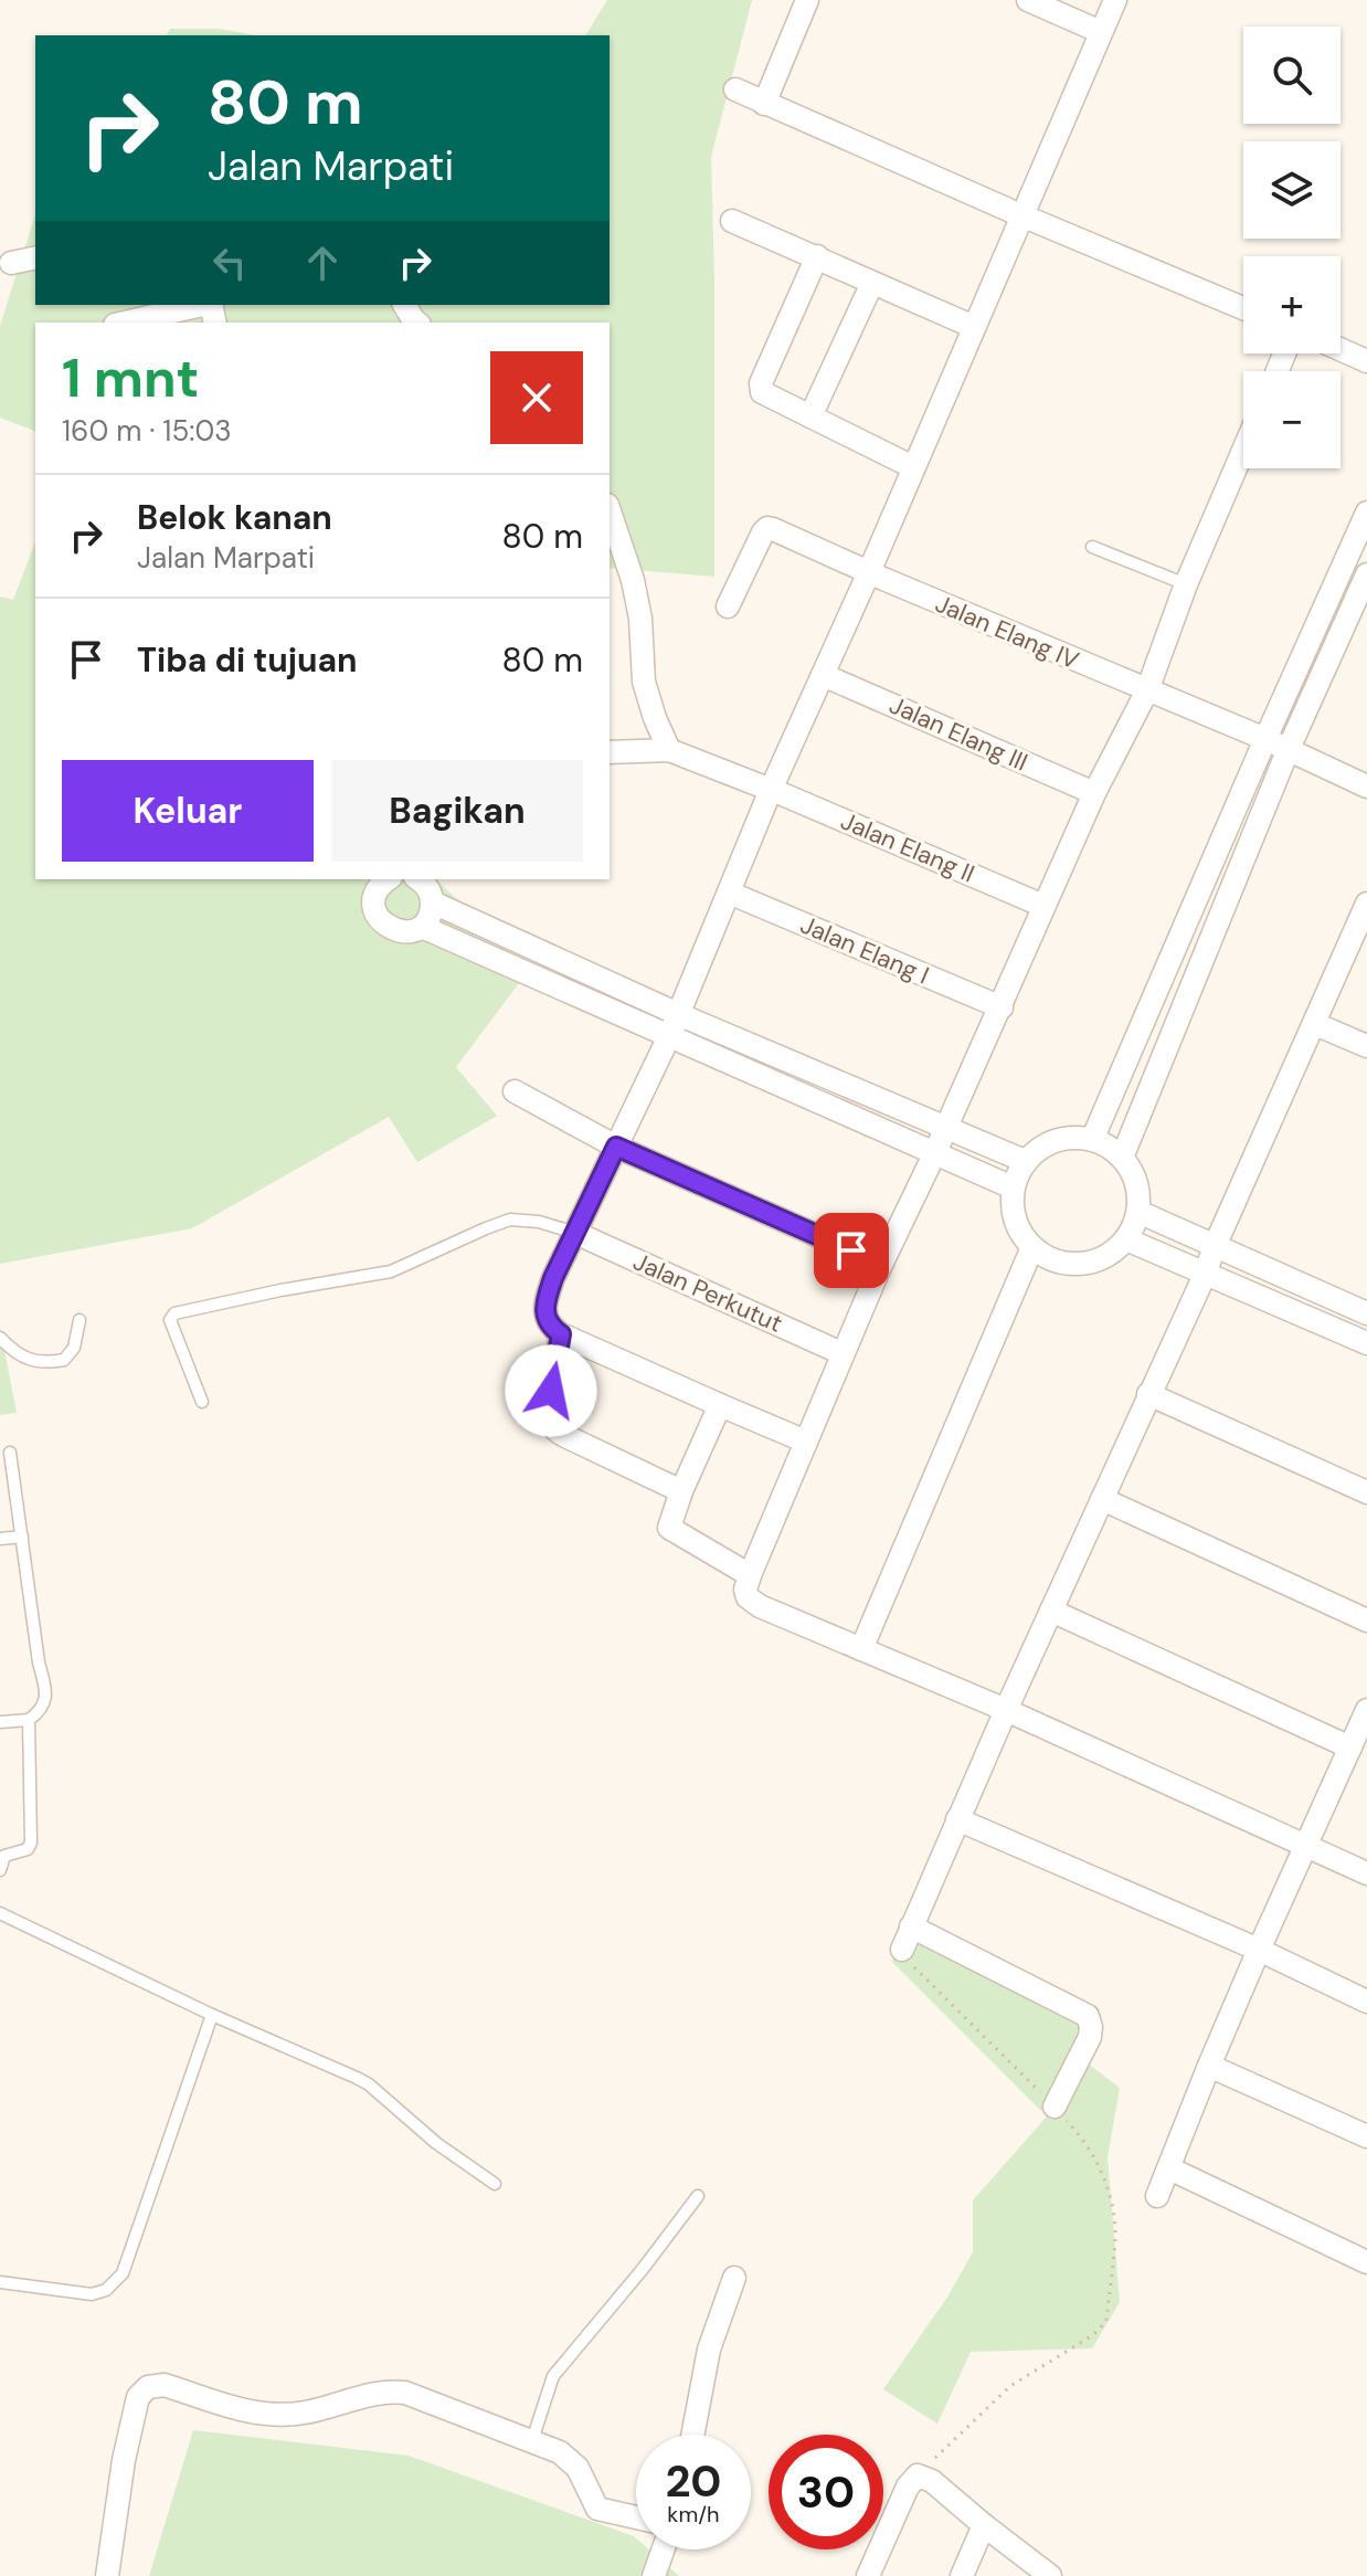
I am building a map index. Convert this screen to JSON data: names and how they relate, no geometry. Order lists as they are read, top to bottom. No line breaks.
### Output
{"streets":{"street":["Jalan Elang IV","Jalan Elang III","Jalan Elang II","Jalan Elang I","Jalan Perkutut"]},"page":{"map_buttons":["+","−"],"turn":["80 m","Jalan Marpati"],"heading":["1 mnt","160 m · 15:03"],"list":[{"name":"Belok kanan","note":"Jalan Marpati","value":"80 m"},{"name":"Tiba di tujuan","value":"80 m"}],"buttons":["Keluar","Bagikan"],"speed":"20 km/h","limit":"30"}}
